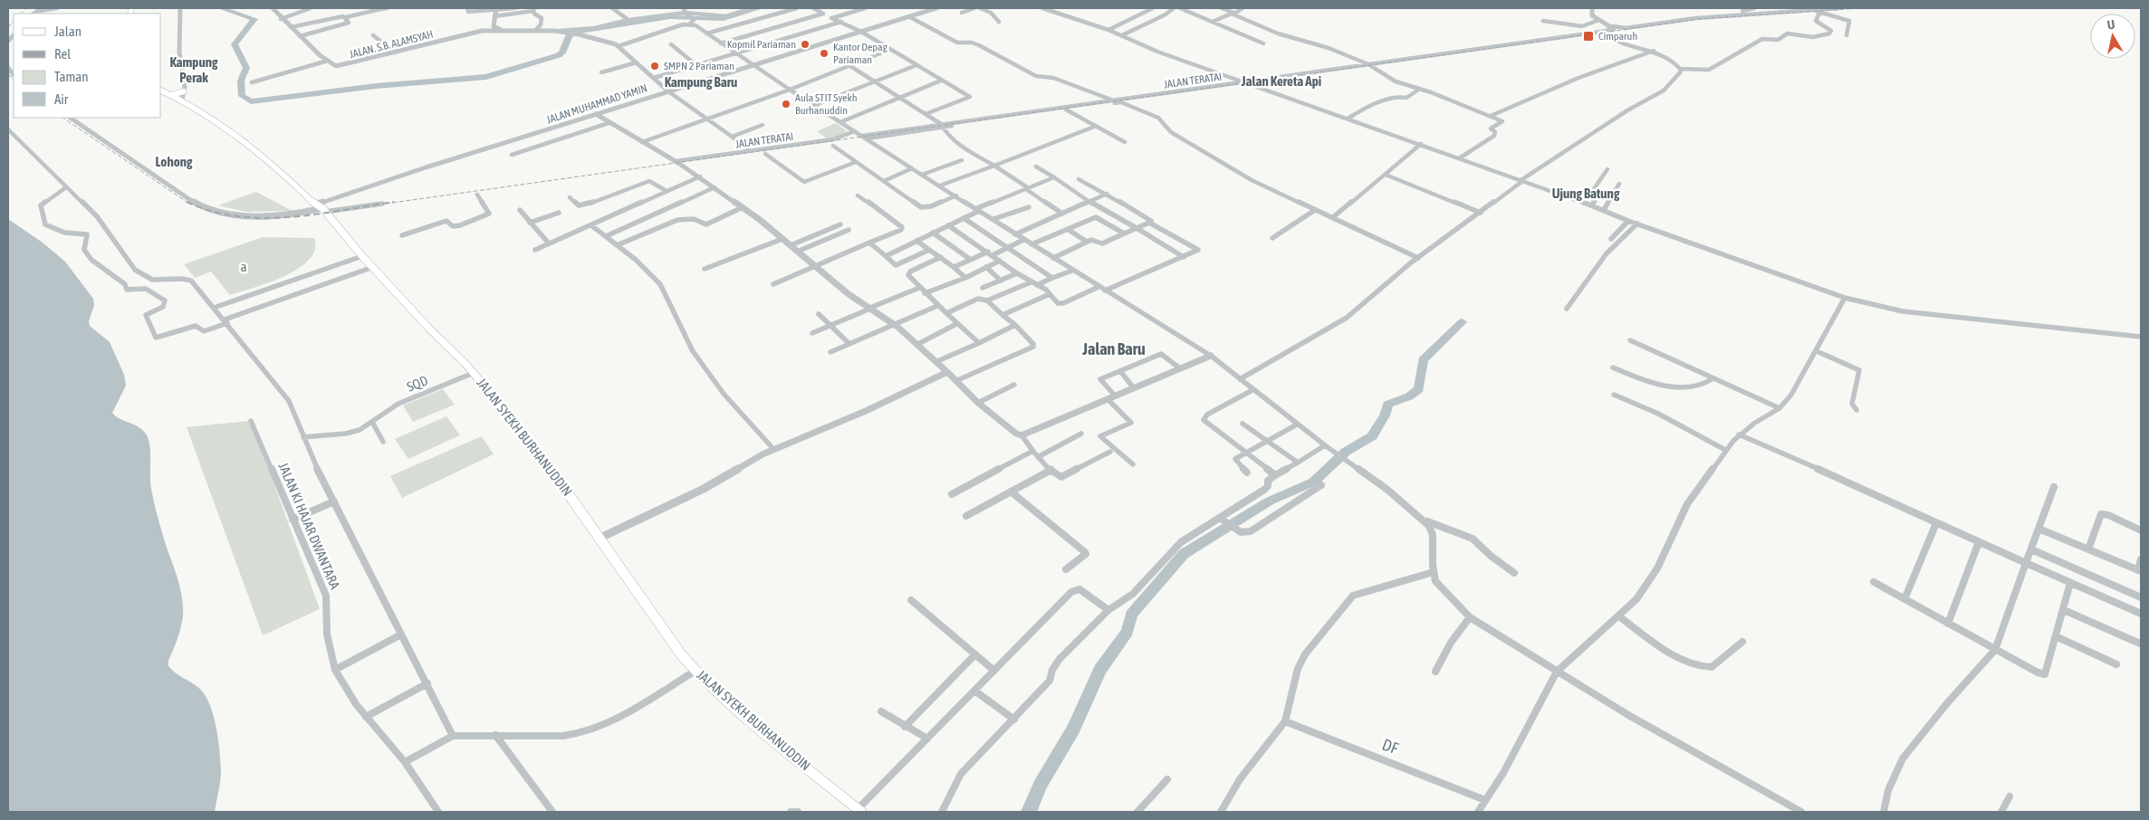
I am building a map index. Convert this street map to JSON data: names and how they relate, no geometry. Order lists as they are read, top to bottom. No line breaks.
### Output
{"streets":{"main road":["JALAN SYEKH BURHANUDDIN"],"street":["JALAN. S.B. ALAMSYAH","JALAN TERATAI","JALAN MUHAMMAD YAMIN","SQD","JALAN KI HAJAR DWANTARA","DF"]},"crossings":[["JALAN MUHAMMAD YAMIN","JALAN SYEKH BURHANUDDIN"],["SQD","JALAN SYEKH BURHANUDDIN"]],"districts":["Kampung Perak","Jalan Kereta Api","Kampung Baru","Lohong","Ujung Batung","Jalan Baru"],"parks":["a"],"places":{"transit":["Cimparuh"],"other":["Kopmil Pariaman","Kantor Depag Pariaman","SMPN 2 Pariaman","Aula STIT Syekh Burhanuddin"]},"legend":["Jalan","Rel","Taman","Air"],"north":"top"}
